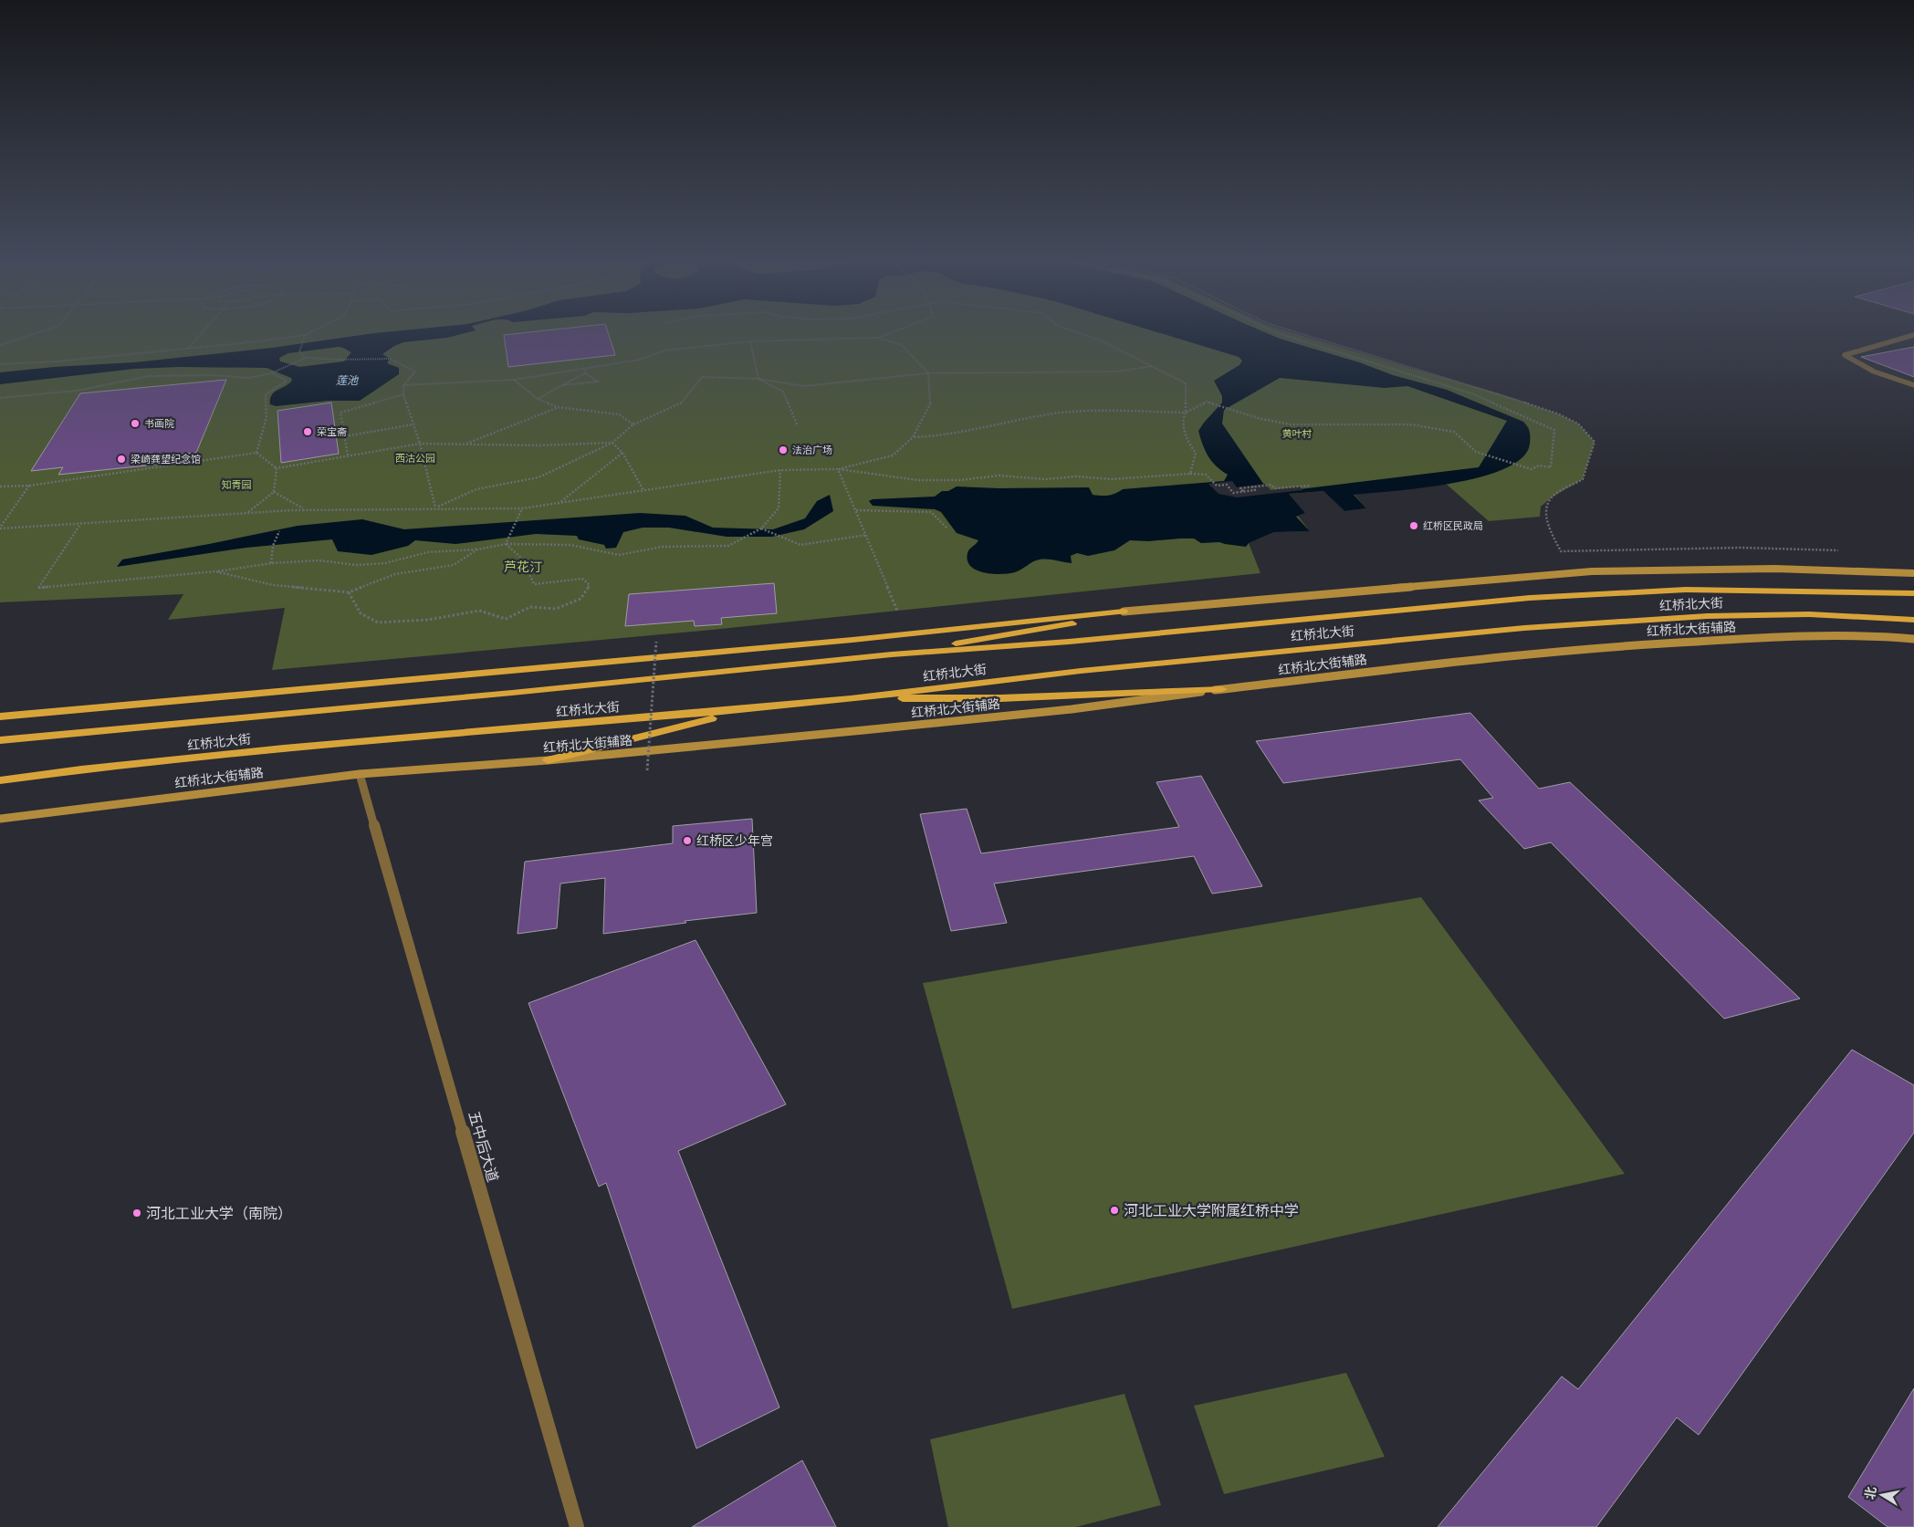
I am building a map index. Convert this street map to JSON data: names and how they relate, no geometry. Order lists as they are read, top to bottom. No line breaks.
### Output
{"streets":{"main road":["红桥北大街","红桥北大街辅路"],"street":["五中后大道"]},"crossings":[["红桥北大街辅路","五中后大道"]],"water":["莲池"],"parks":["黄叶村","西沽公园","知青园","芦花汀"],"places":["书画院","荣宝斋","法治广场","梁崎龚望纪念馆","红桥区民政局","红桥区少年宫","河北工业大学附属红桥中学","河北工业大学（南院）"],"north":"left"}
